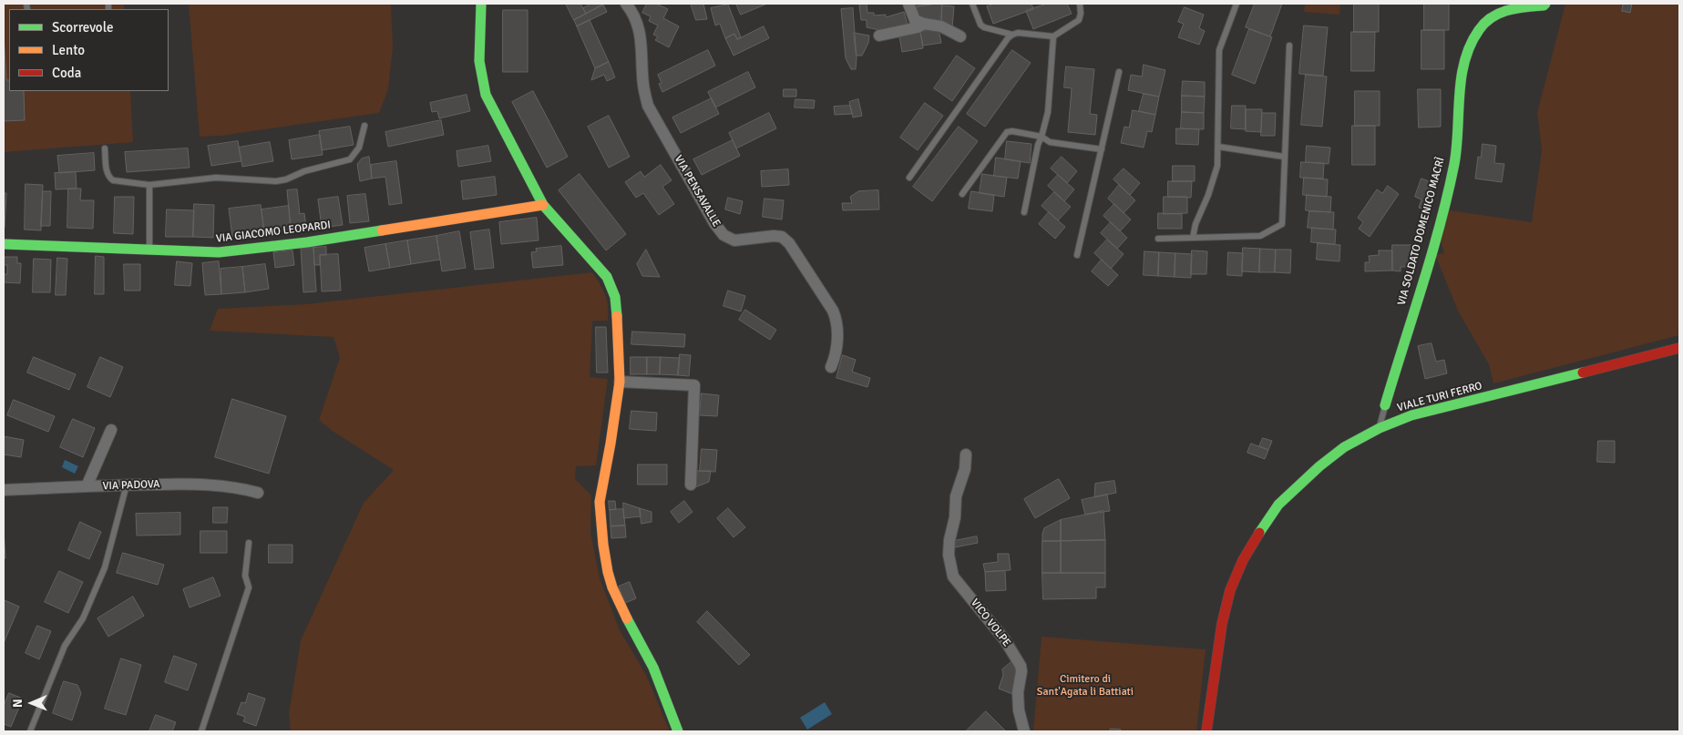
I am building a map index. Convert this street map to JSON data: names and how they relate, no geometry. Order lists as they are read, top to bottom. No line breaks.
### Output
{"streets":{"main road":["VIA SOLDATO DOMENICO MACRÌ","VIA GIACOMO LEOPARDI","VIALE TURI FERRO"],"street":["VIA PENSAVALLE","VIA PADOVA","VICO VOLPE"]},"parks":["Cimitero di Sant'Agata li Battiati"],"legend":["Scorrevole","Lento","Coda"],"north":"left"}
